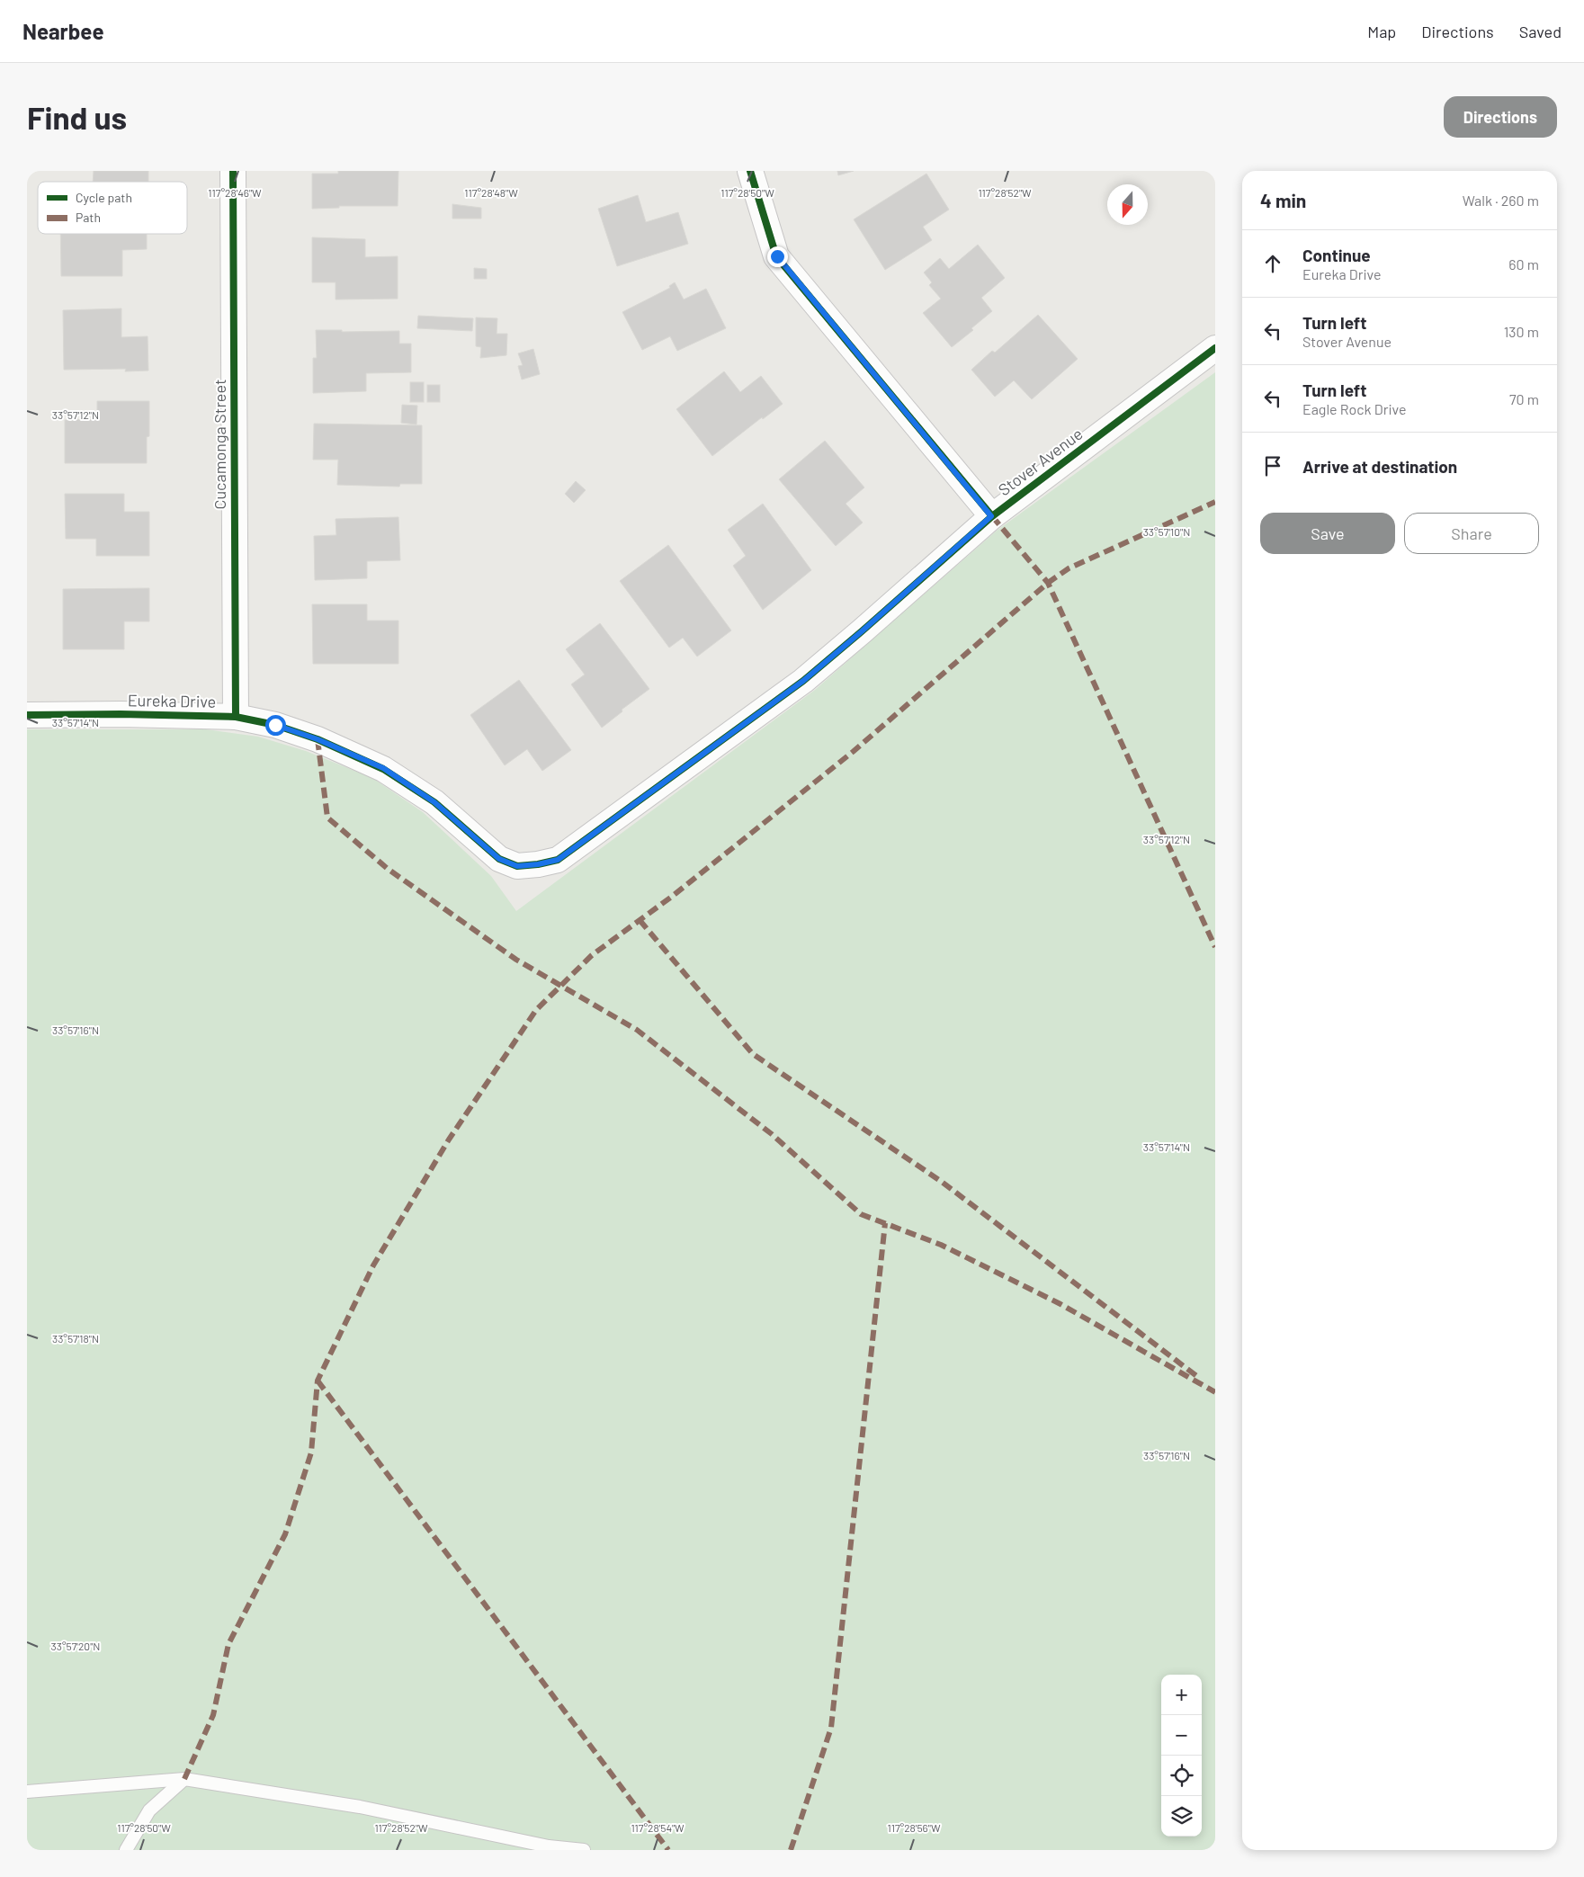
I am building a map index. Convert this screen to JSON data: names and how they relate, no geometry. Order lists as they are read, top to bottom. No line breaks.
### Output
{"streets":{"street":["Cucamonga Street","Stover Avenue","Eureka Drive"]},"crossings":[["Cucamonga Street","Eureka Drive"],["Stover Avenue","Eureka Drive"]],"legend":["Cycle path","Path"],"north":"bottom","page":{"header":"Nearbee","nav":["Map","Directions","Saved"],"buttons":["Directions",["Save","Share"]],"title":"Find us","heading":["4 min","Walk · 260 m"],"list":[["Continue","Eureka Drive","60 m"],["Turn left","Stover Avenue","130 m"],["Turn left","Eagle Rock Drive","70 m"],"Arrive at destination"],"map_buttons":["+","−"]},"coordinates":["117°28'46\"W","117°28'48\"W","117°28'50\"W","117°28'52\"W","33°57'12\"N","33°57'10\"N","33°57'14\"N","33°57'16\"N","33°57'18\"N","33°57'20\"N","117°28'54\"W","117°28'56\"W"]}
